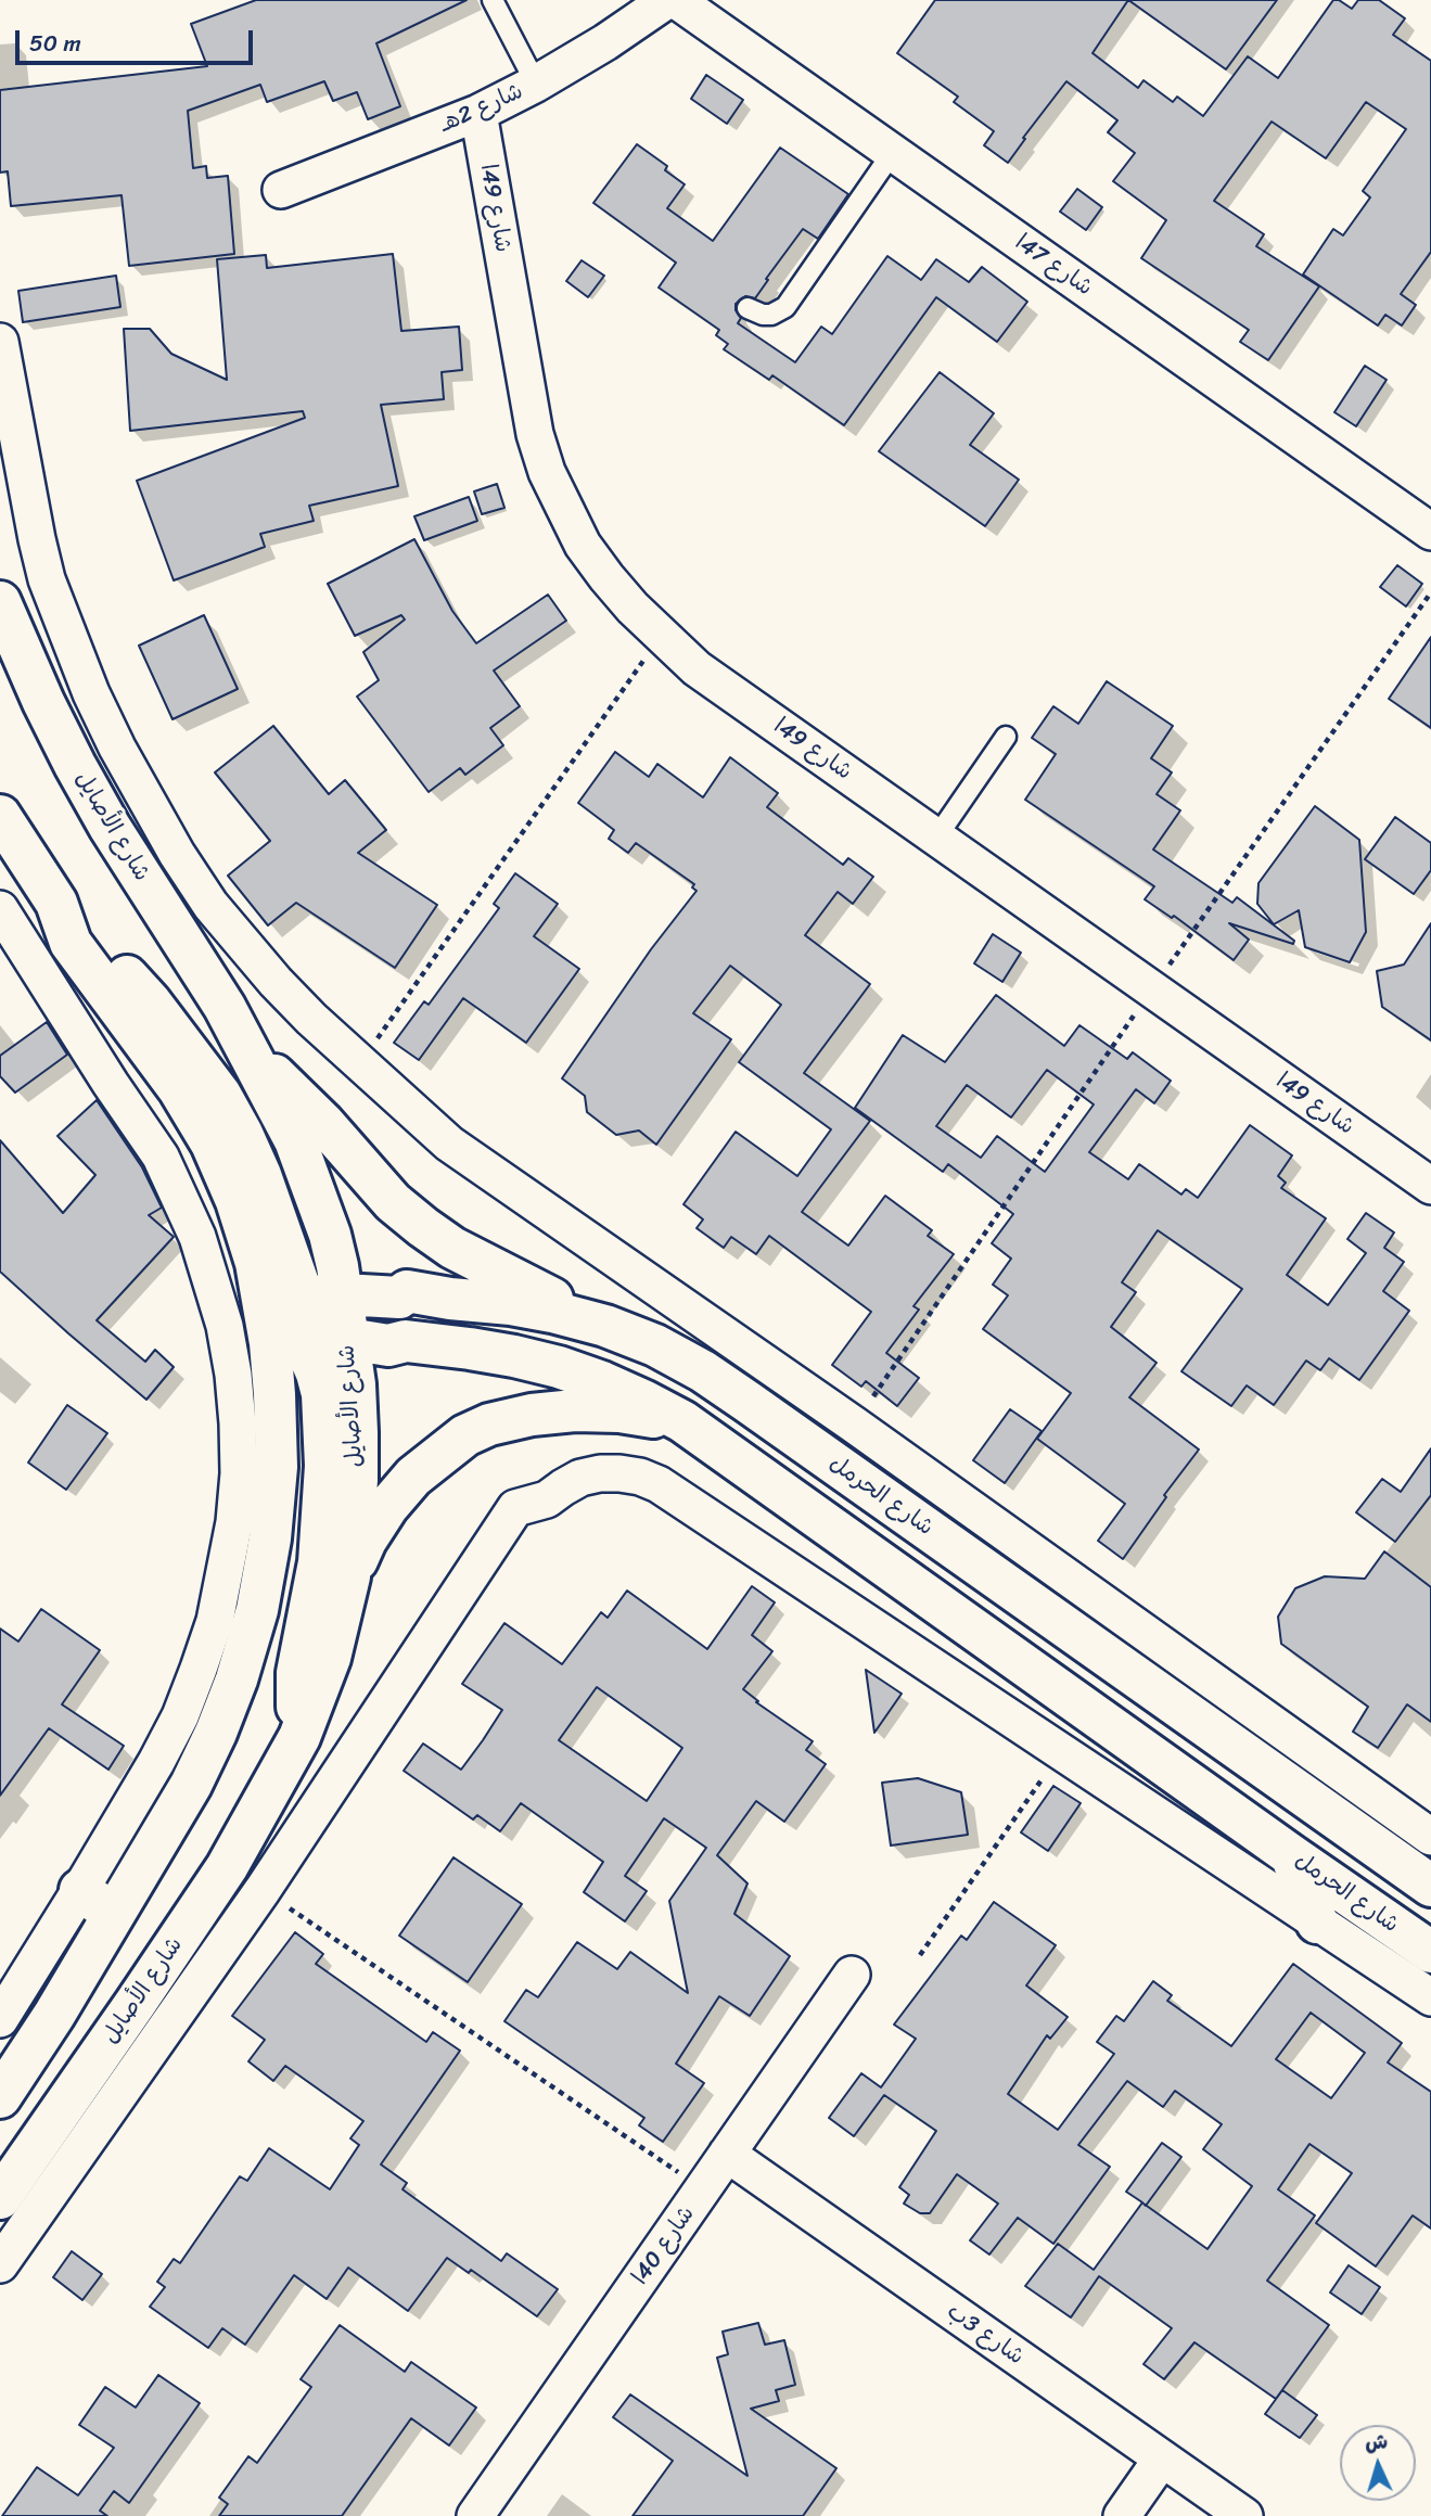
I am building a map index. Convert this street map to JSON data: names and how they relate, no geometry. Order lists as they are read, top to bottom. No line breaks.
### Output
{"streets":{"street":["شارع 2هـ","شارع 49ا","شارع 47ا","شارع الأصايل","شارع الحرمل","شارع 40ا","شارع 3ب"]},"crossings":[["شارع 2هـ","شارع 49ا"],["شارع الأصايل","شارع الحرمل"],["شارع 40ا","شارع 3ب"]],"scale_bar":"50 m","north":"top"}
